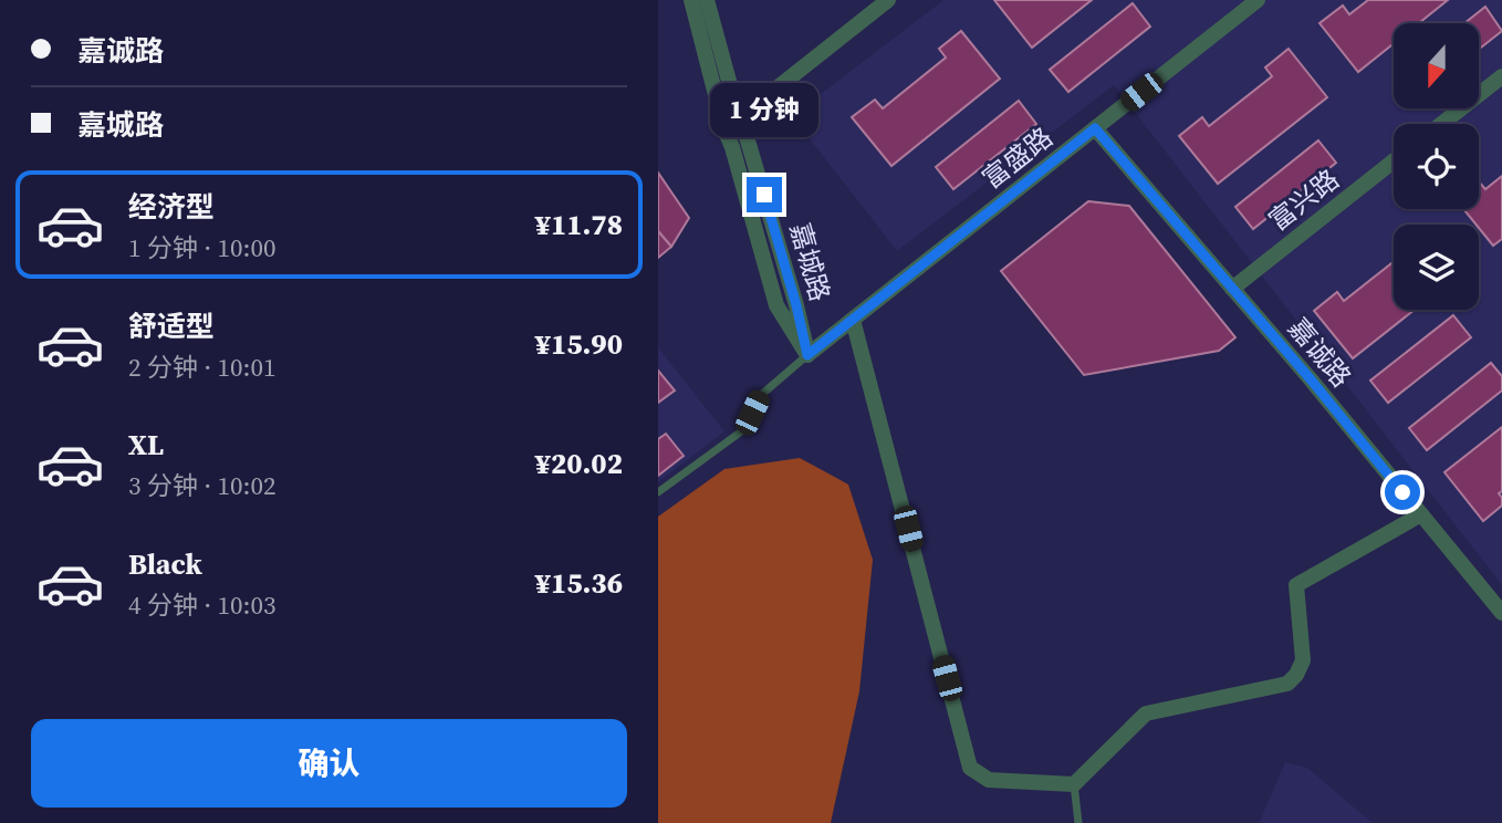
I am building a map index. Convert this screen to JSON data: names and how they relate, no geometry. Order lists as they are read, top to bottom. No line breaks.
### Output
{"streets":{"street":["富盛路","富兴路","嘉城路","嘉诚路"]},"crossings":[["富盛路","嘉城路"],["富盛路","嘉诚路"],["富兴路","嘉诚路"]],"north":"bottom","page":{"banner":["嘉诚路","嘉城路"],"bubble":"1 分钟","list":[{"name":"经济型","note":"1 分钟 · 10:00","value":"¥11.78"},{"name":"舒适型","note":"2 分钟 · 10:01","value":"¥15.90"},{"name":"XL","note":"3 分钟 · 10:02","value":"¥20.02"},{"name":"Black","note":"4 分钟 · 10:03","value":"¥15.36"}],"buttons":"确认"}}
